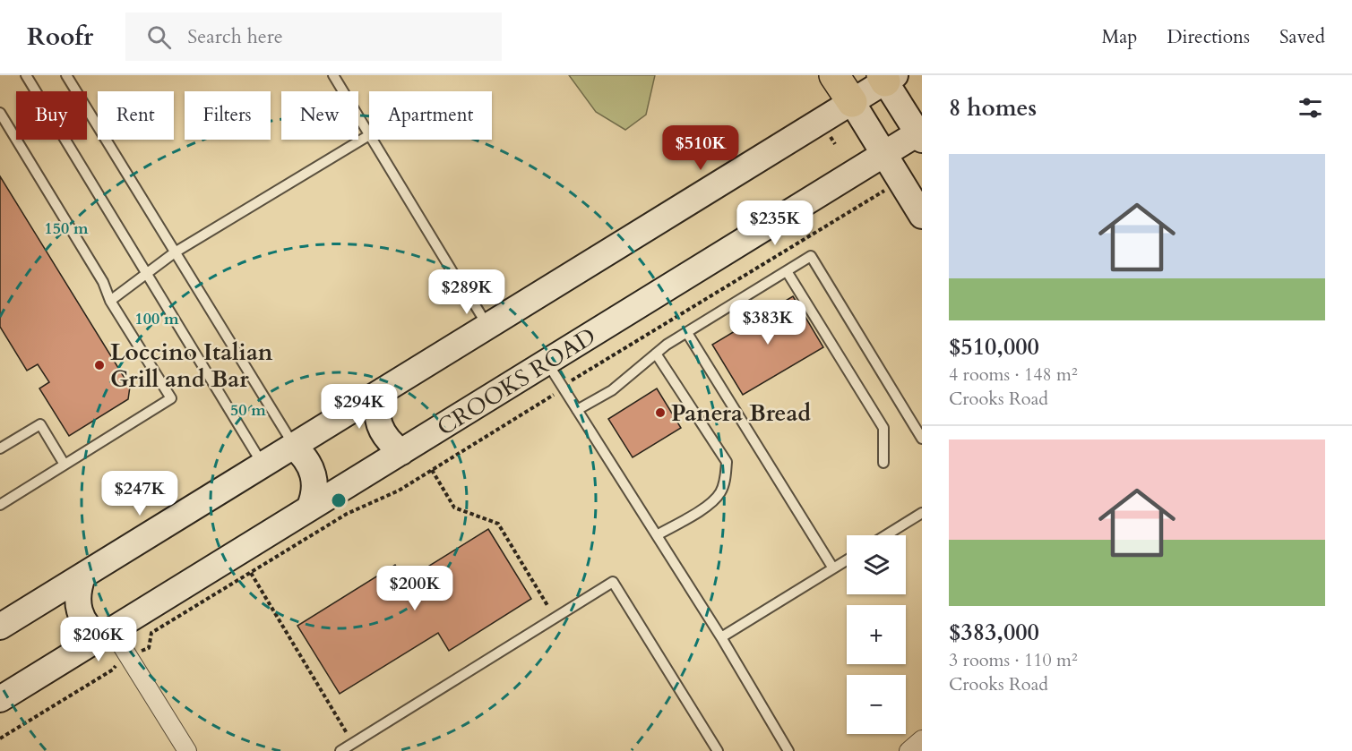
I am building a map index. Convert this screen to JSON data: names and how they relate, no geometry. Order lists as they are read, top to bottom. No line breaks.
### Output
{"streets":{"main road":["CROOKS ROAD"]},"places":["Loccino Italian Grill and Bar","Panera Bread"],"page":{"header":"Roofr","search":"Search here","nav":["Map","Directions","Saved"],"heading":"8 homes","chip":["Buy","Rent","Filters","New","Apartment"],"price":["$510K","$235K","$289K","$383K","$294K","$247K","$200K","$206K"],"list":[{"name":"$510,000","note":"4 rooms · 148 m² · Crooks Road"},{"name":"$383,000","note":"3 rooms · 110 m² · Crooks Road"}],"map_buttons":["+","−"]},"rings":["150 m","100 m","50 m"]}
